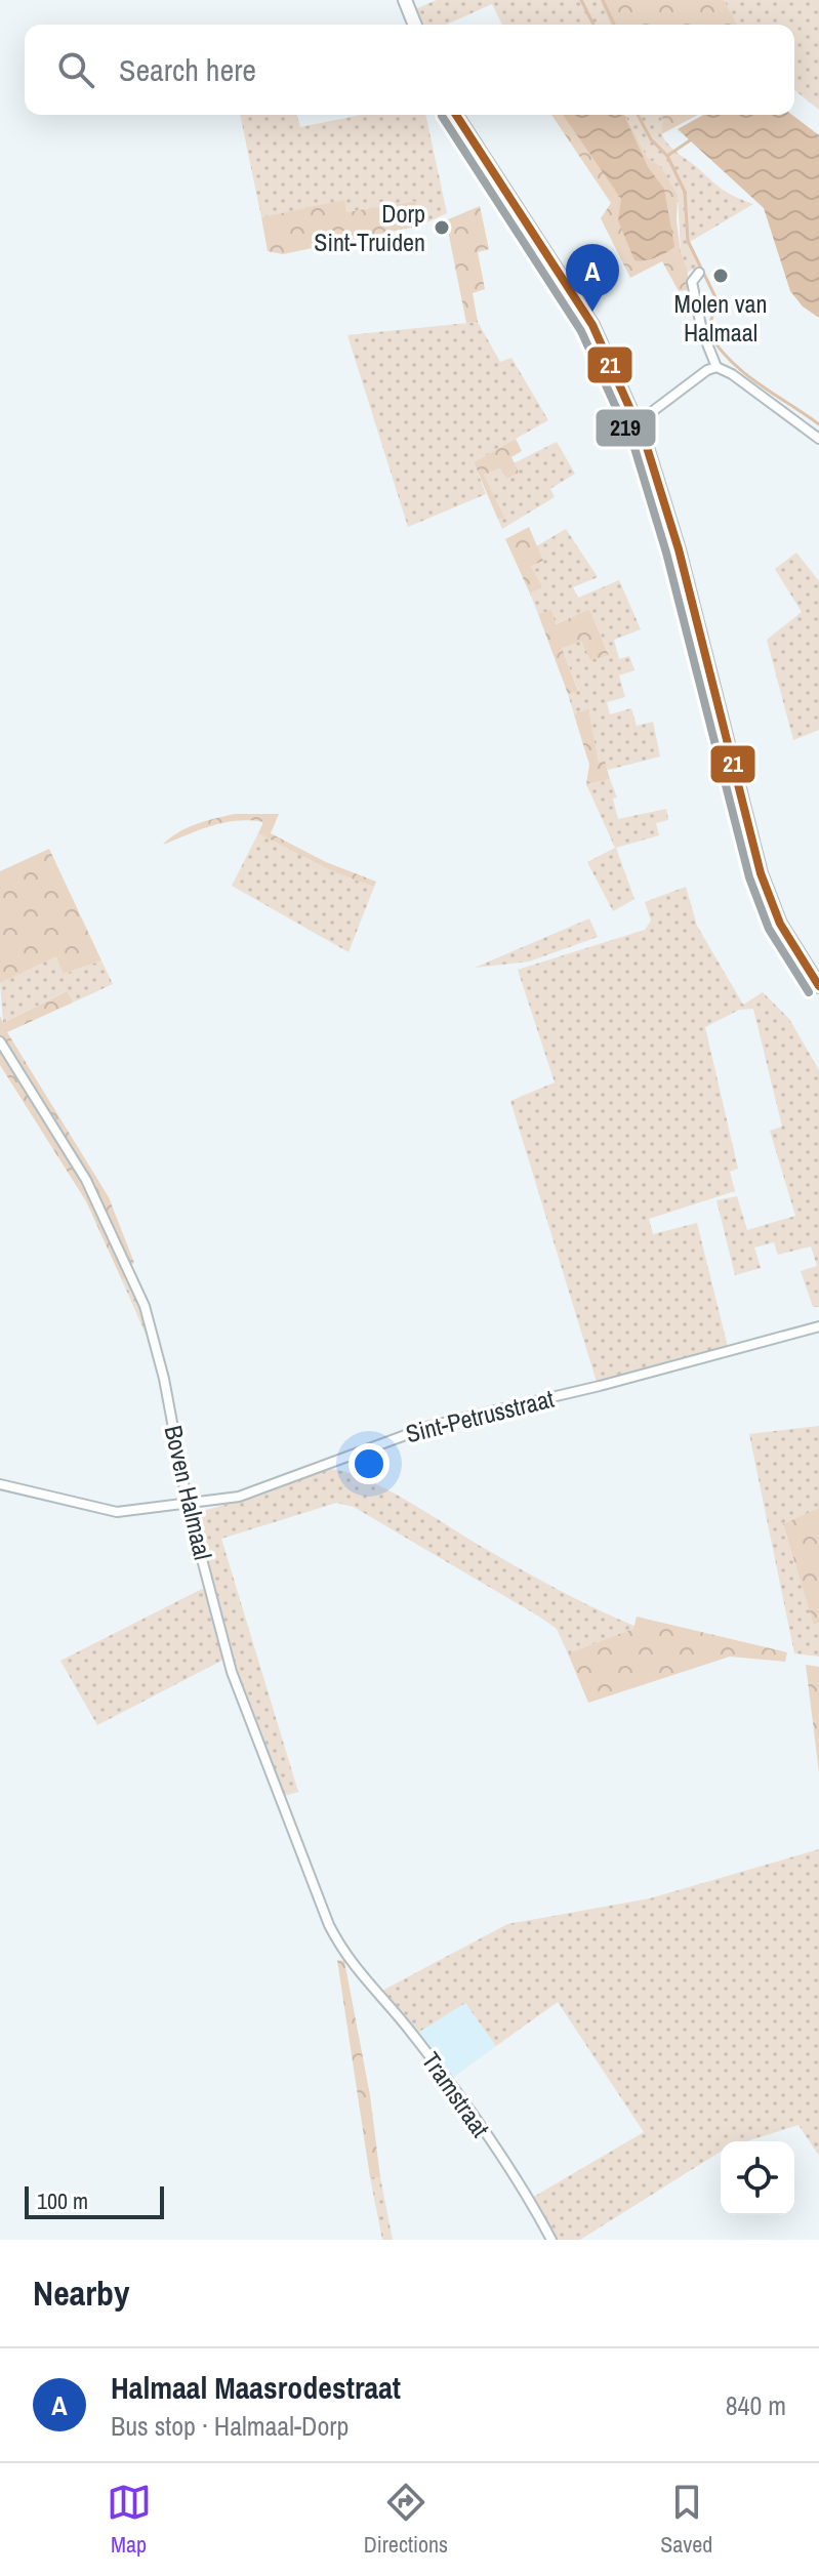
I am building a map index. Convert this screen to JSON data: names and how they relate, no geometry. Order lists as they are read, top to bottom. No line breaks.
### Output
{"streets":{"street":["Sint-Petrusstraat","Boven Halmaal","Tramstraat"]},"crossings":[["Sint-Petrusstraat","Boven Halmaal"],["Boven Halmaal","Tramstraat"]],"places":["Dorp Sint-Truiden","Molen van Halmaal"],"lines":["transit line 21","transit line 219"],"scale_bar":"100 m","page":{"search":"Search here","pins":"A","scale":"100 m","heading":"Nearby","list":[{"mark":"A","name":"Halmaal Maasrodestraat","note":"Bus stop · Halmaal-Dorp","value":"840 m"}],"nav":["Map","Directions","Saved"]}}
